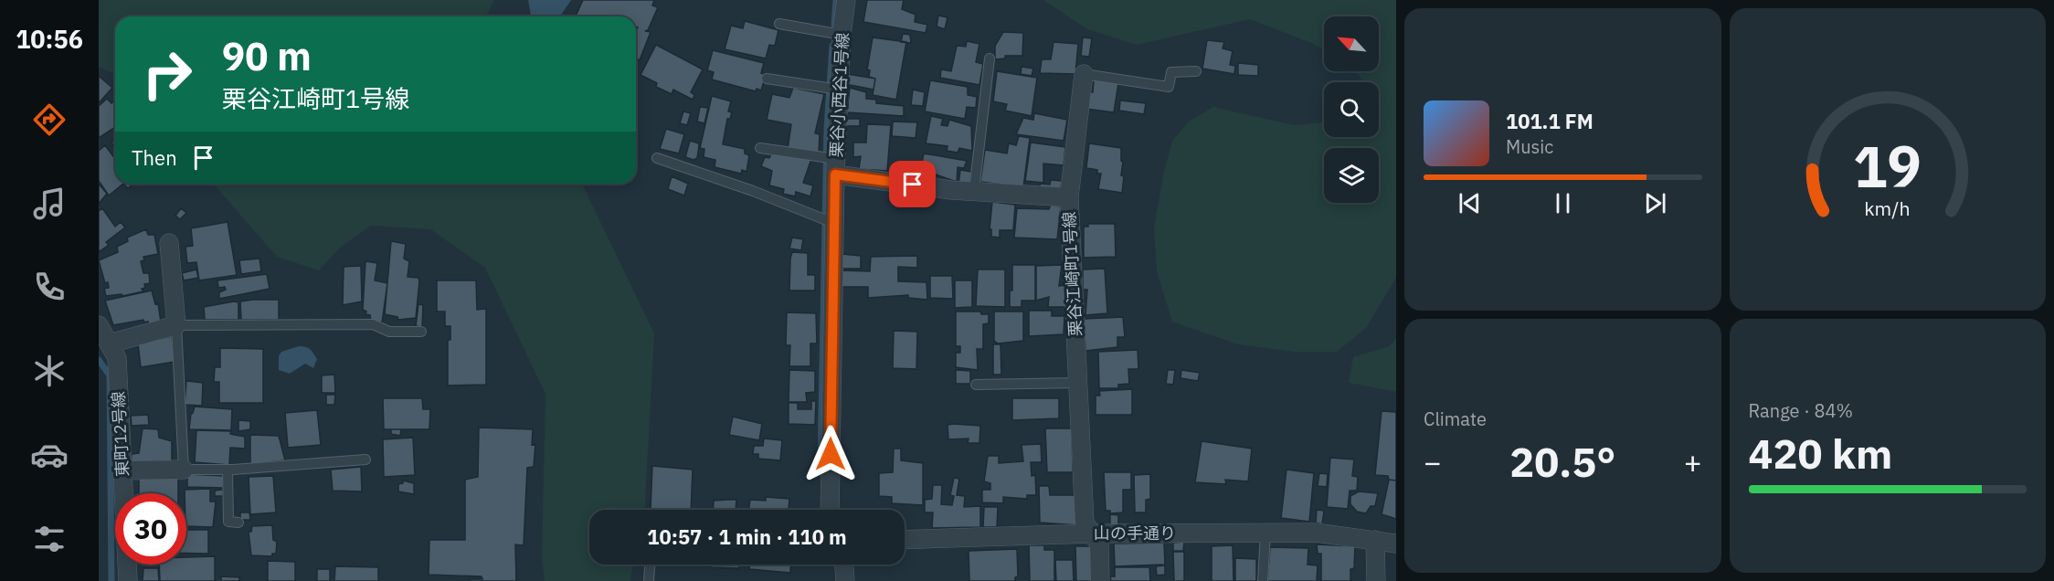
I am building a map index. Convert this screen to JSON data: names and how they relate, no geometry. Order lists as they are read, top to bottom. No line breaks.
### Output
{"streets":{"street":["栗谷小西谷1号線","栗谷江崎町1号線","東町12号線","山の手通り"]},"crossings":[["栗谷小西谷1号線","栗谷江崎町1号線"],["栗谷江崎町1号線","山の手通り"]],"north":"top left","page":{"tabs":"10:56","turn":["90 m","栗谷江崎町1号線"],"song":["101.1 FM","Music"],"then":"Then","tile":["Climate",["Range · 84%","420 km"]],"heat":["−","20.5°","+"],"limit":"30","trip":"10:57 · 1 min · 110 m","gauge":["19","km/h"]}}
